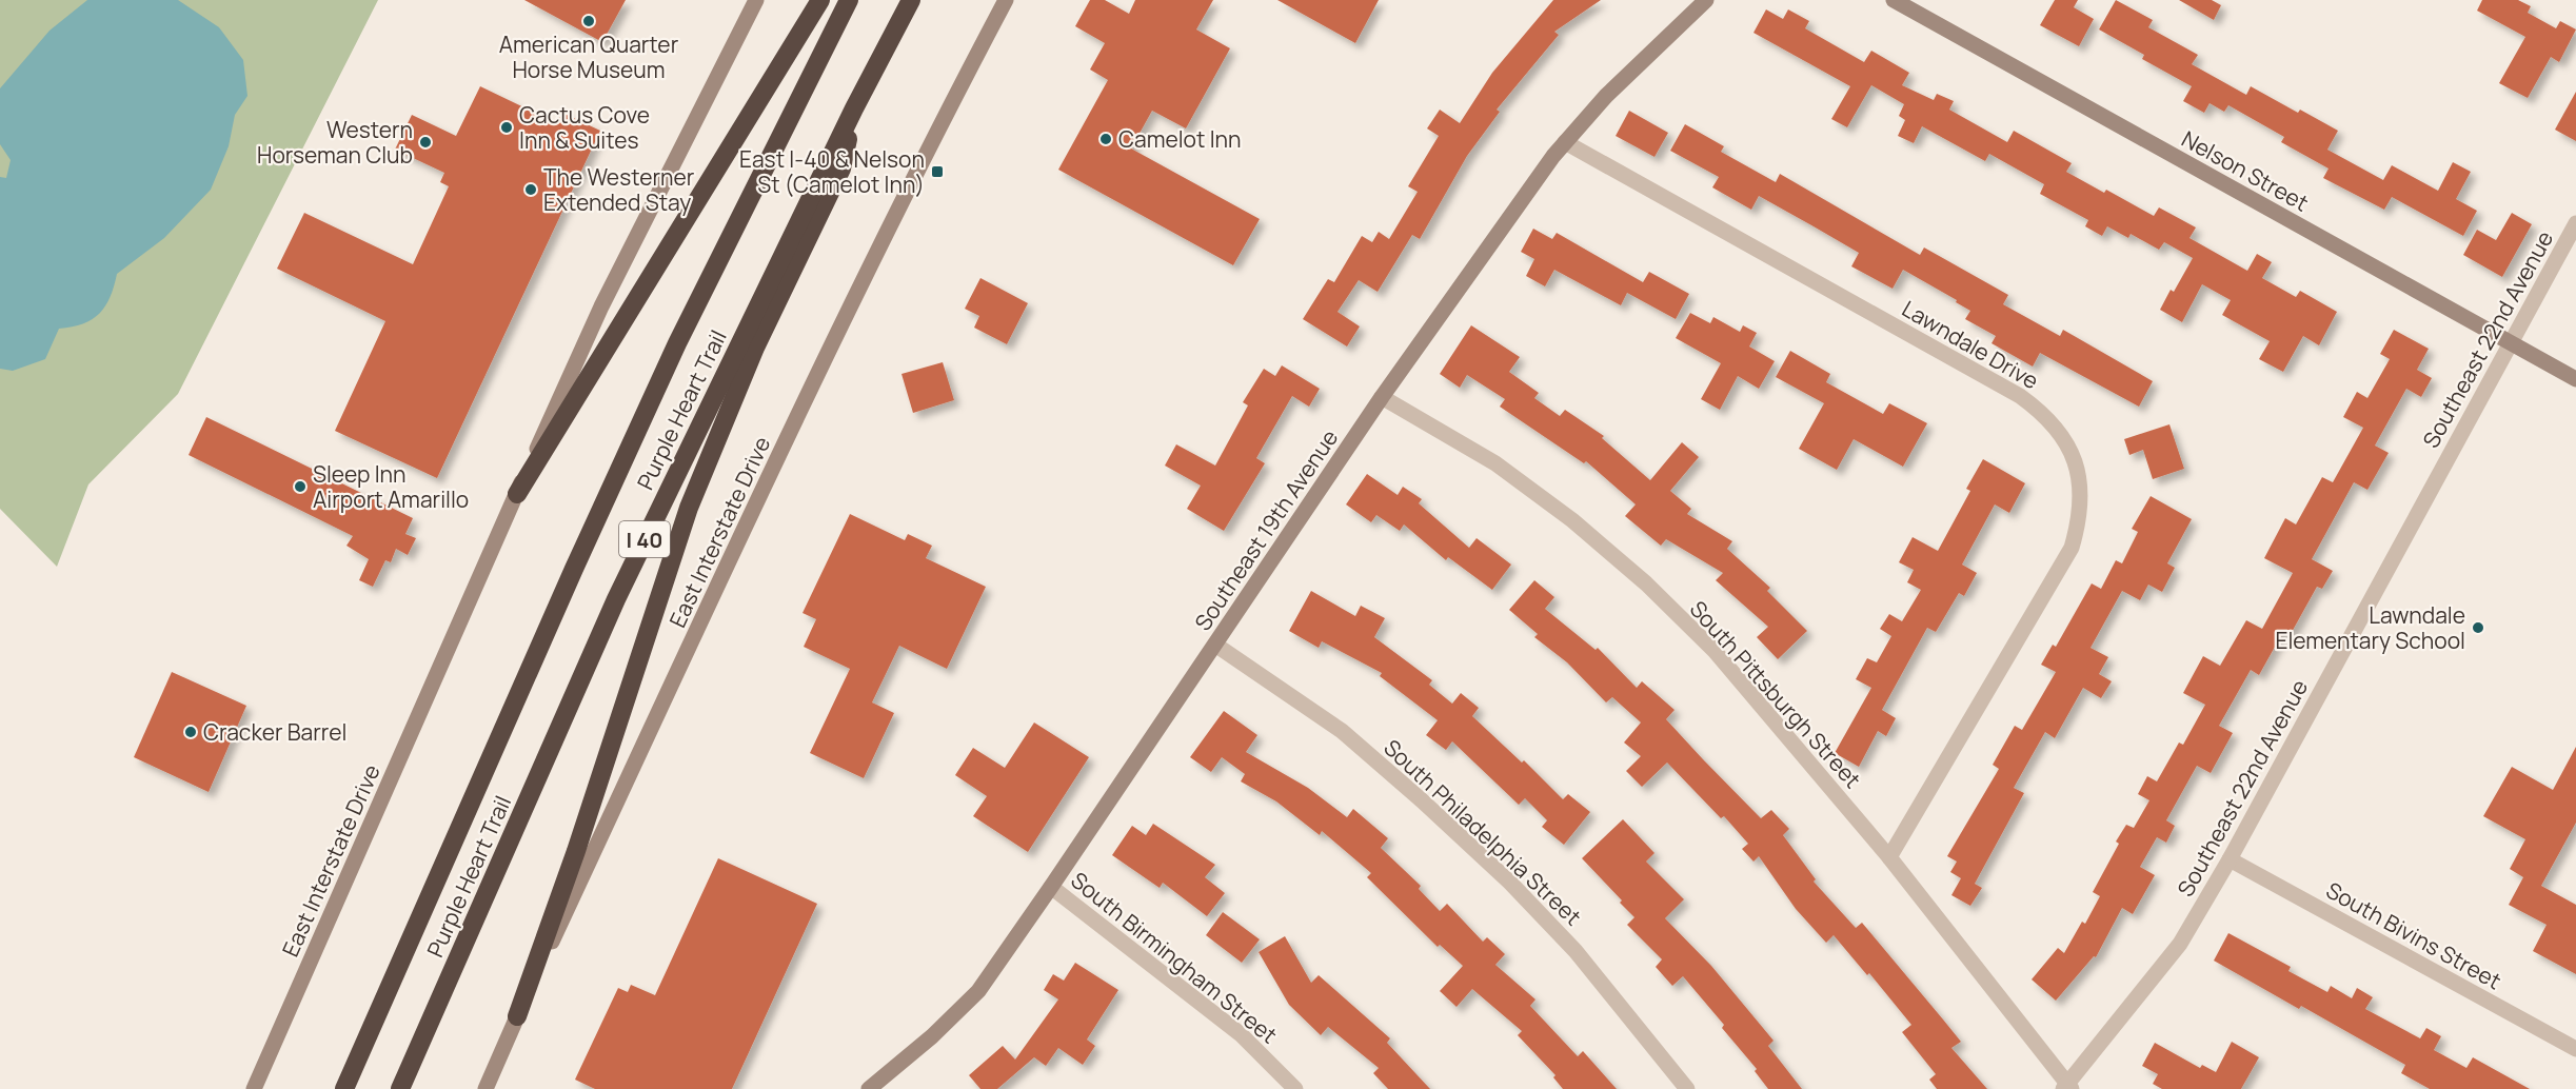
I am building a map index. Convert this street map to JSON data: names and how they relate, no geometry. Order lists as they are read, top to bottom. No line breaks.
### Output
{"streets":{"highway":["Purple Heart Trail","I 40"],"main road":["Nelson Street","Southeast 19th Avenue","East Interstate Drive"],"street":["Southeast 22nd Avenue","Lawndale Drive","South Pittsburgh Street","South Philadelphia Street","South Bivins Street","South Birmingham Street"]},"crossings":[["Nelson Street","Southeast 22nd Avenue"],["Southeast 22nd Avenue","South Pittsburgh Street"],["Southeast 22nd Avenue","South Bivins Street"],["Lawndale Drive","Southeast 19th Avenue"],["Lawndale Drive","South Pittsburgh Street"],["Southeast 19th Avenue","South Pittsburgh Street"],["Southeast 19th Avenue","South Philadelphia Street"],["Southeast 19th Avenue","South Birmingham Street"]],"places":{"other":["American Quarter Horse Museum","Cactus Cove Inn & Suites","Camelot Inn","Western Horseman Club","The Westerner Extended Stay","Sleep Inn Airport Amarillo","Lawndale Elementary School","Cracker Barrel"],"transit":["East I-40 & Nelson St (Camelot Inn)"]}}
